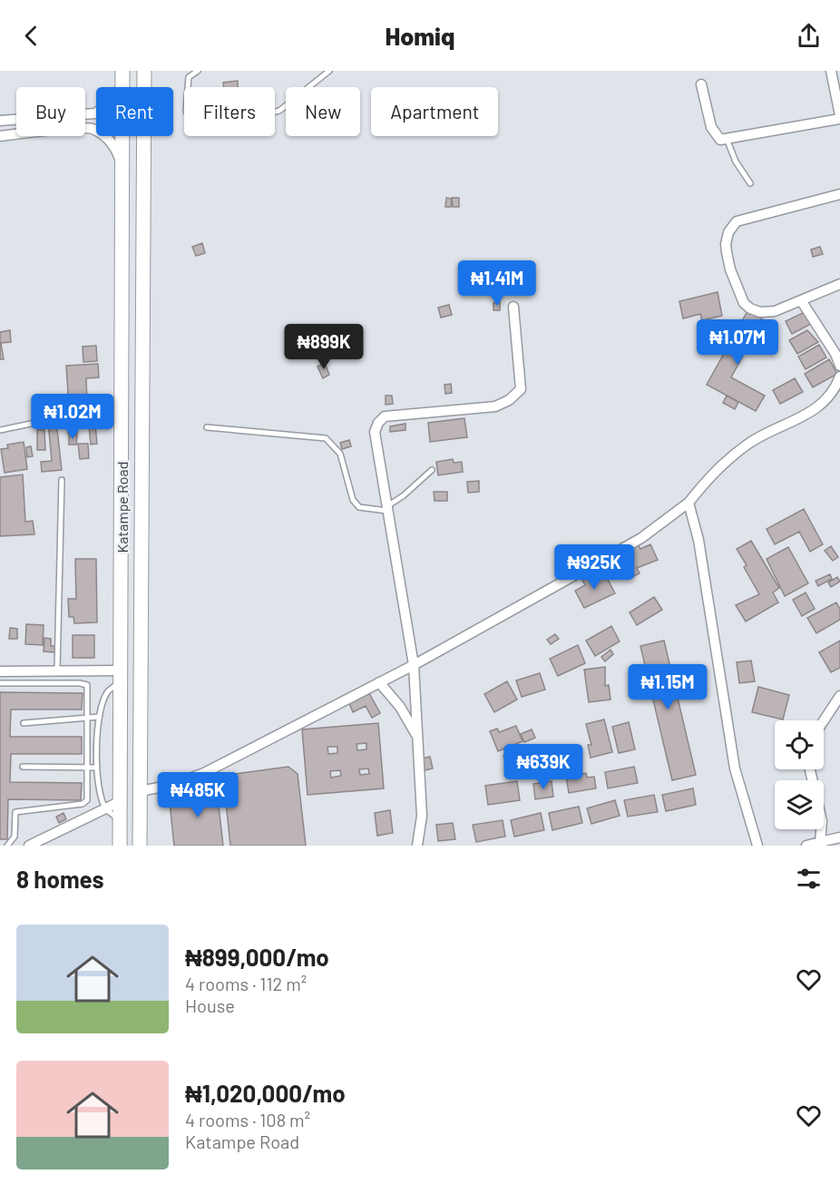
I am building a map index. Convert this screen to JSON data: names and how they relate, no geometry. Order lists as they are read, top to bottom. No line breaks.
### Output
{"streets":{"main road":["Katampe Road"]},"page":{"header":"Homiq","chip":["Buy","Rent","Filters","New","Apartment"],"price":["₦1.41M","₦1.07M","₦899K","₦1.02M","₦925K","₦1.15M","₦639K","₦485K"],"heading":"8 homes","list":[{"name":"₦899,000/mo","note":"4 rooms · 112 m² · House"},{"name":"₦1,020,000/mo","note":"4 rooms · 108 m² · Katampe Road"}]}}
